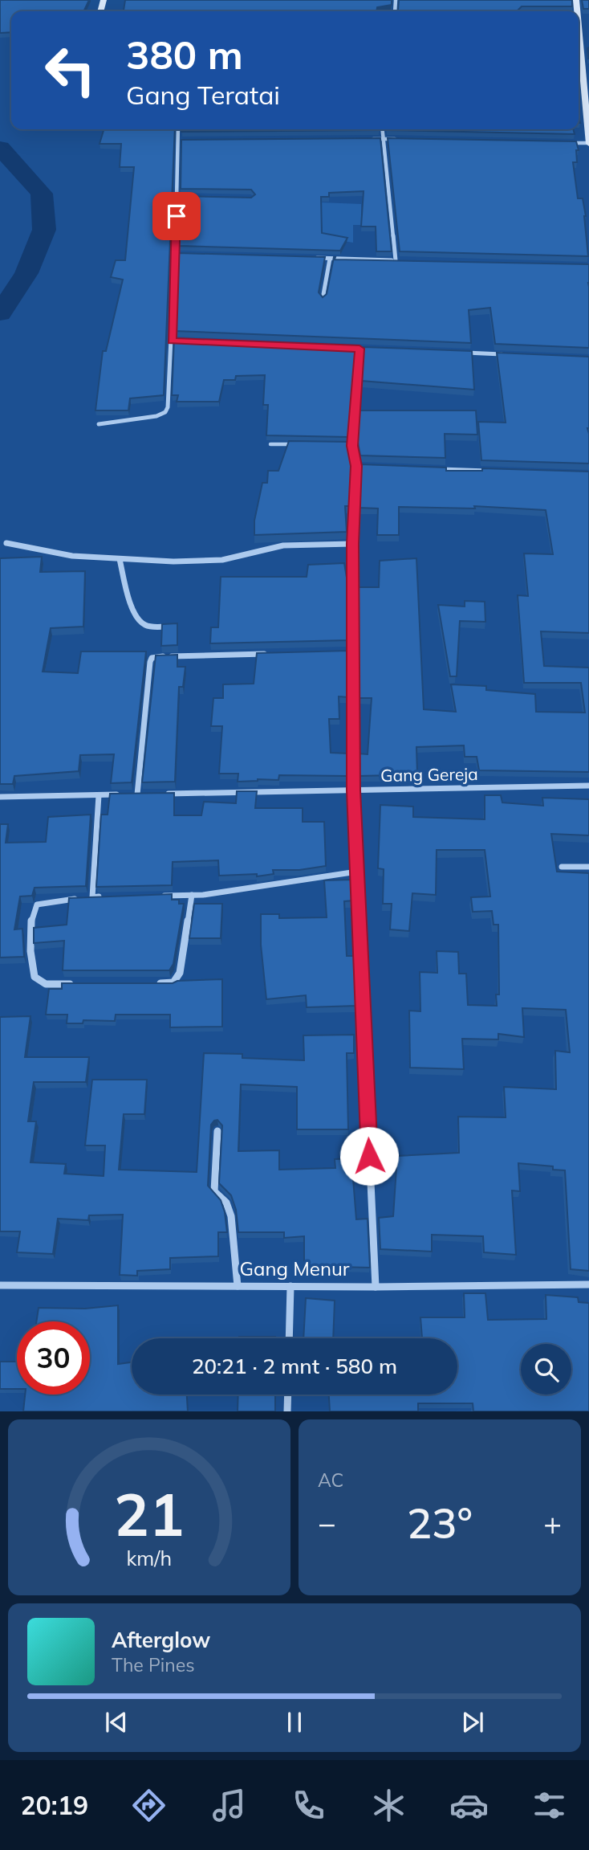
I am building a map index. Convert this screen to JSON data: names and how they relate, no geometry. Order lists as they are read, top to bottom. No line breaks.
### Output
{"streets":{"street":["Gang Gereja","Gang Menur"]},"page":{"turn":["380 m","Gang Teratai"],"limit":"30","trip":"20:21 · 2 mnt · 580 m","tile":"AC","heat":["−","23°","+"],"song":["Afterglow","The Pines"],"tabs":"20:19","gauge":["21","km/h"]}}
